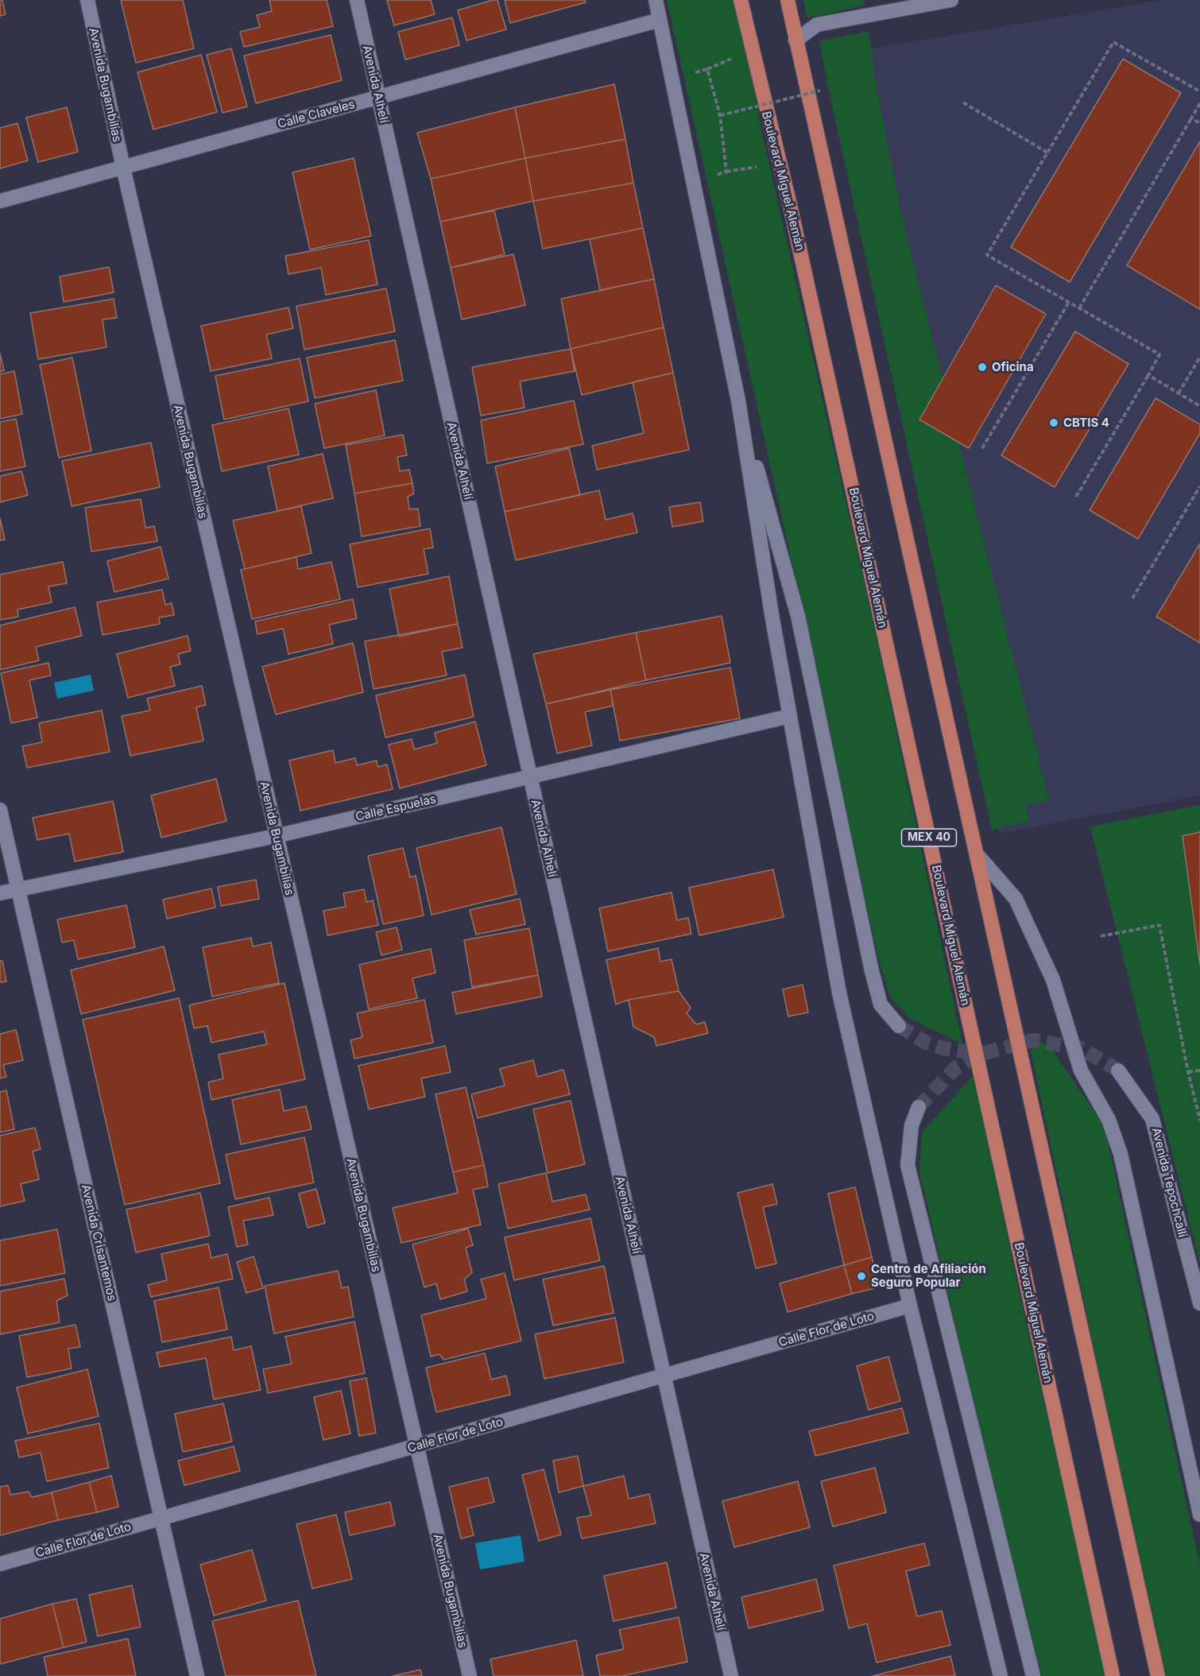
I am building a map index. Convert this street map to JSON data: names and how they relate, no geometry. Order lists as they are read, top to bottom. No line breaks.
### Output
{"streets":{"main road":["Boulevard Miguel Alemán","MEX 40"],"street":["Avenida Alhelí","Avenida Bugambilias","Calle Claveles","Calle Espuelas","Avenida Tepochcalli","Avenida Crisantemos","Calle Flor de Loto"]},"crossings":[["Avenida Alhelí","Calle Claveles"],["Avenida Alhelí","Calle Espuelas"],["Avenida Alhelí","Calle Flor de Loto"],["Avenida Bugambilias","Calle Claveles"],["Avenida Bugambilias","Calle Espuelas"],["Avenida Bugambilias","Calle Flor de Loto"],["Calle Espuelas","Avenida Crisantemos"],["Avenida Crisantemos","Calle Flor de Loto"]],"places":["Oficina","CBTIS 4","Centro de Afiliación Seguro Popular"]}
